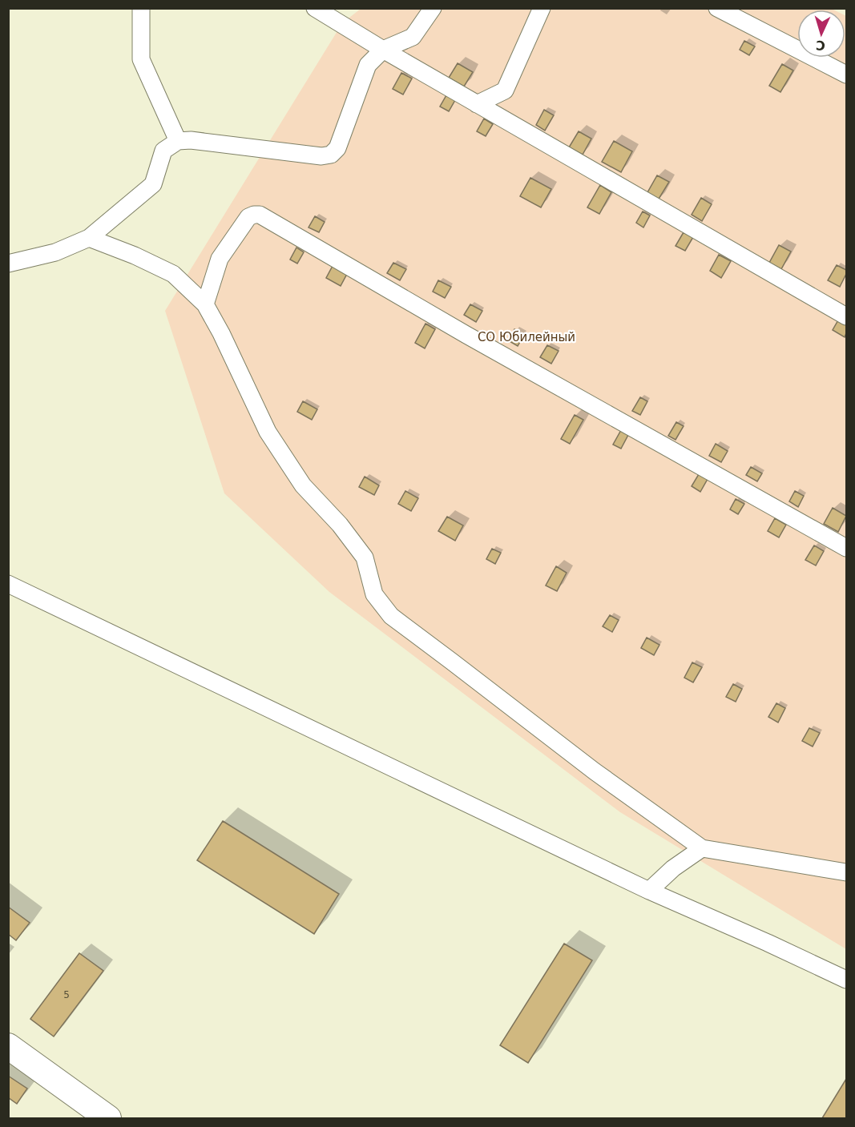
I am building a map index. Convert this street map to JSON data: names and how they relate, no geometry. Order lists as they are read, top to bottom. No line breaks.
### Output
{"parks":["СО Юбилейный"],"house_numbers":["5"],"north":"bottom"}
